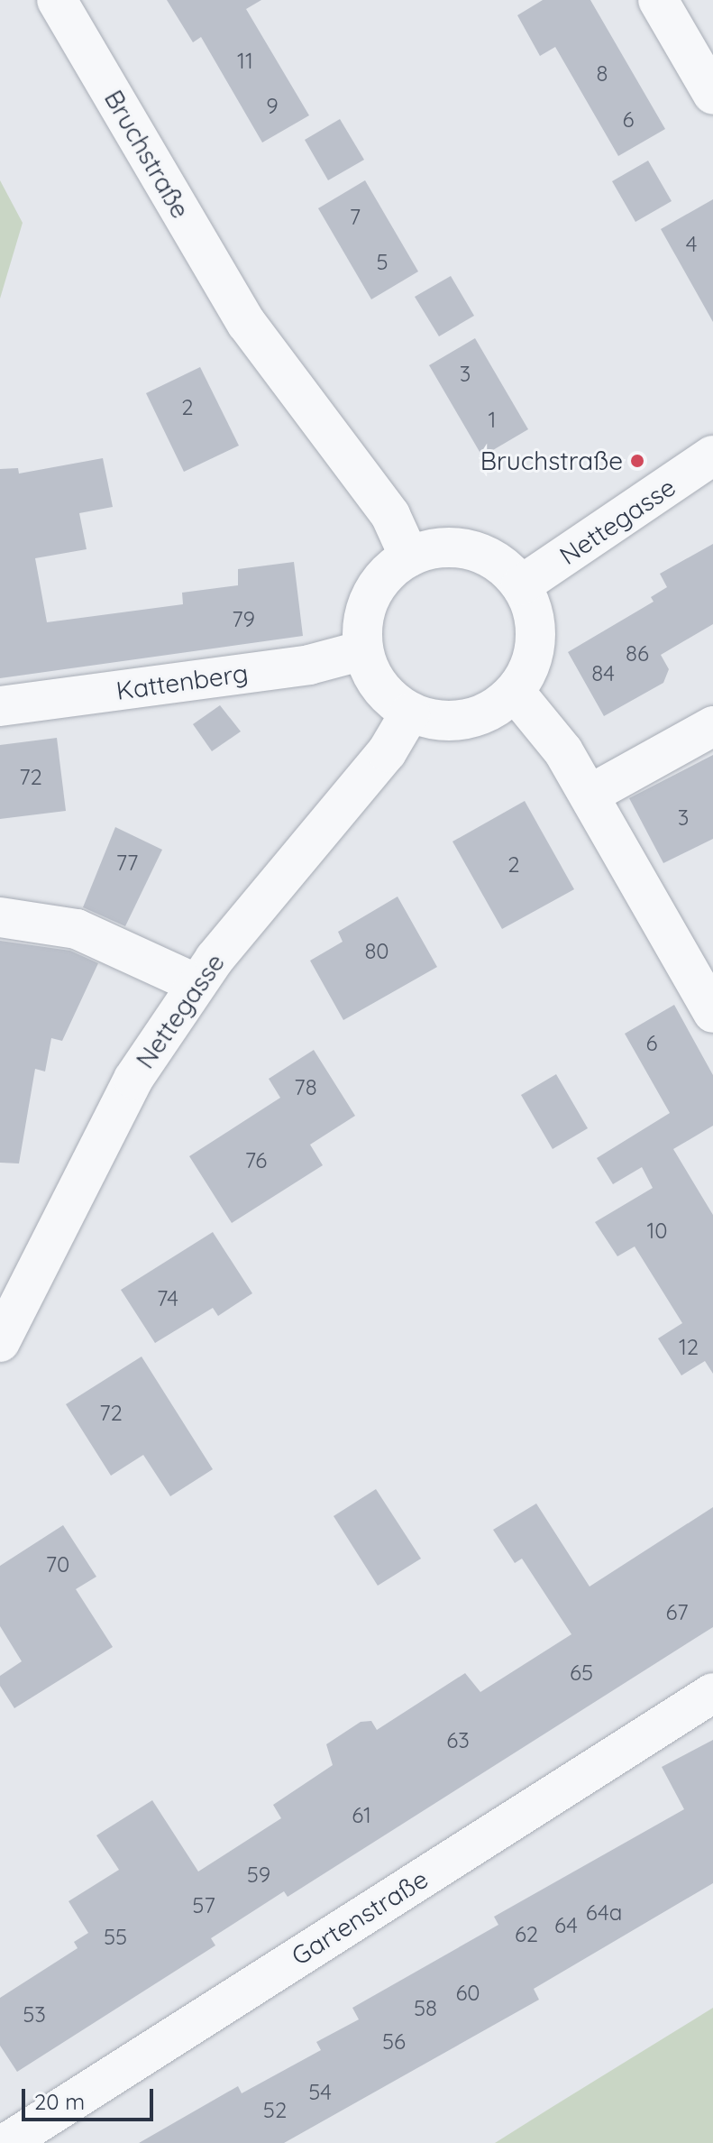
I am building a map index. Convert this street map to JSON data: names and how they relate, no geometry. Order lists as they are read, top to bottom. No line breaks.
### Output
{"streets":{"street":["Bruchstraße","Nettegasse","Kattenberg","Gartenstraße"]},"crossings":[["Bruchstraße","Nettegasse"],["Bruchstraße","Kattenberg"],["Nettegasse","Kattenberg"]],"places":["Bruchstraße"],"house_numbers":["11","8","9","6","7","4","5","3","2","1","79","86","84","72","3","77","2","80","6","78","76","10","74","12","72","70","67","65","63","61","59","57","64a","64","62","55","60","58","53","56","54","52"],"scale_bar":"20 m"}
